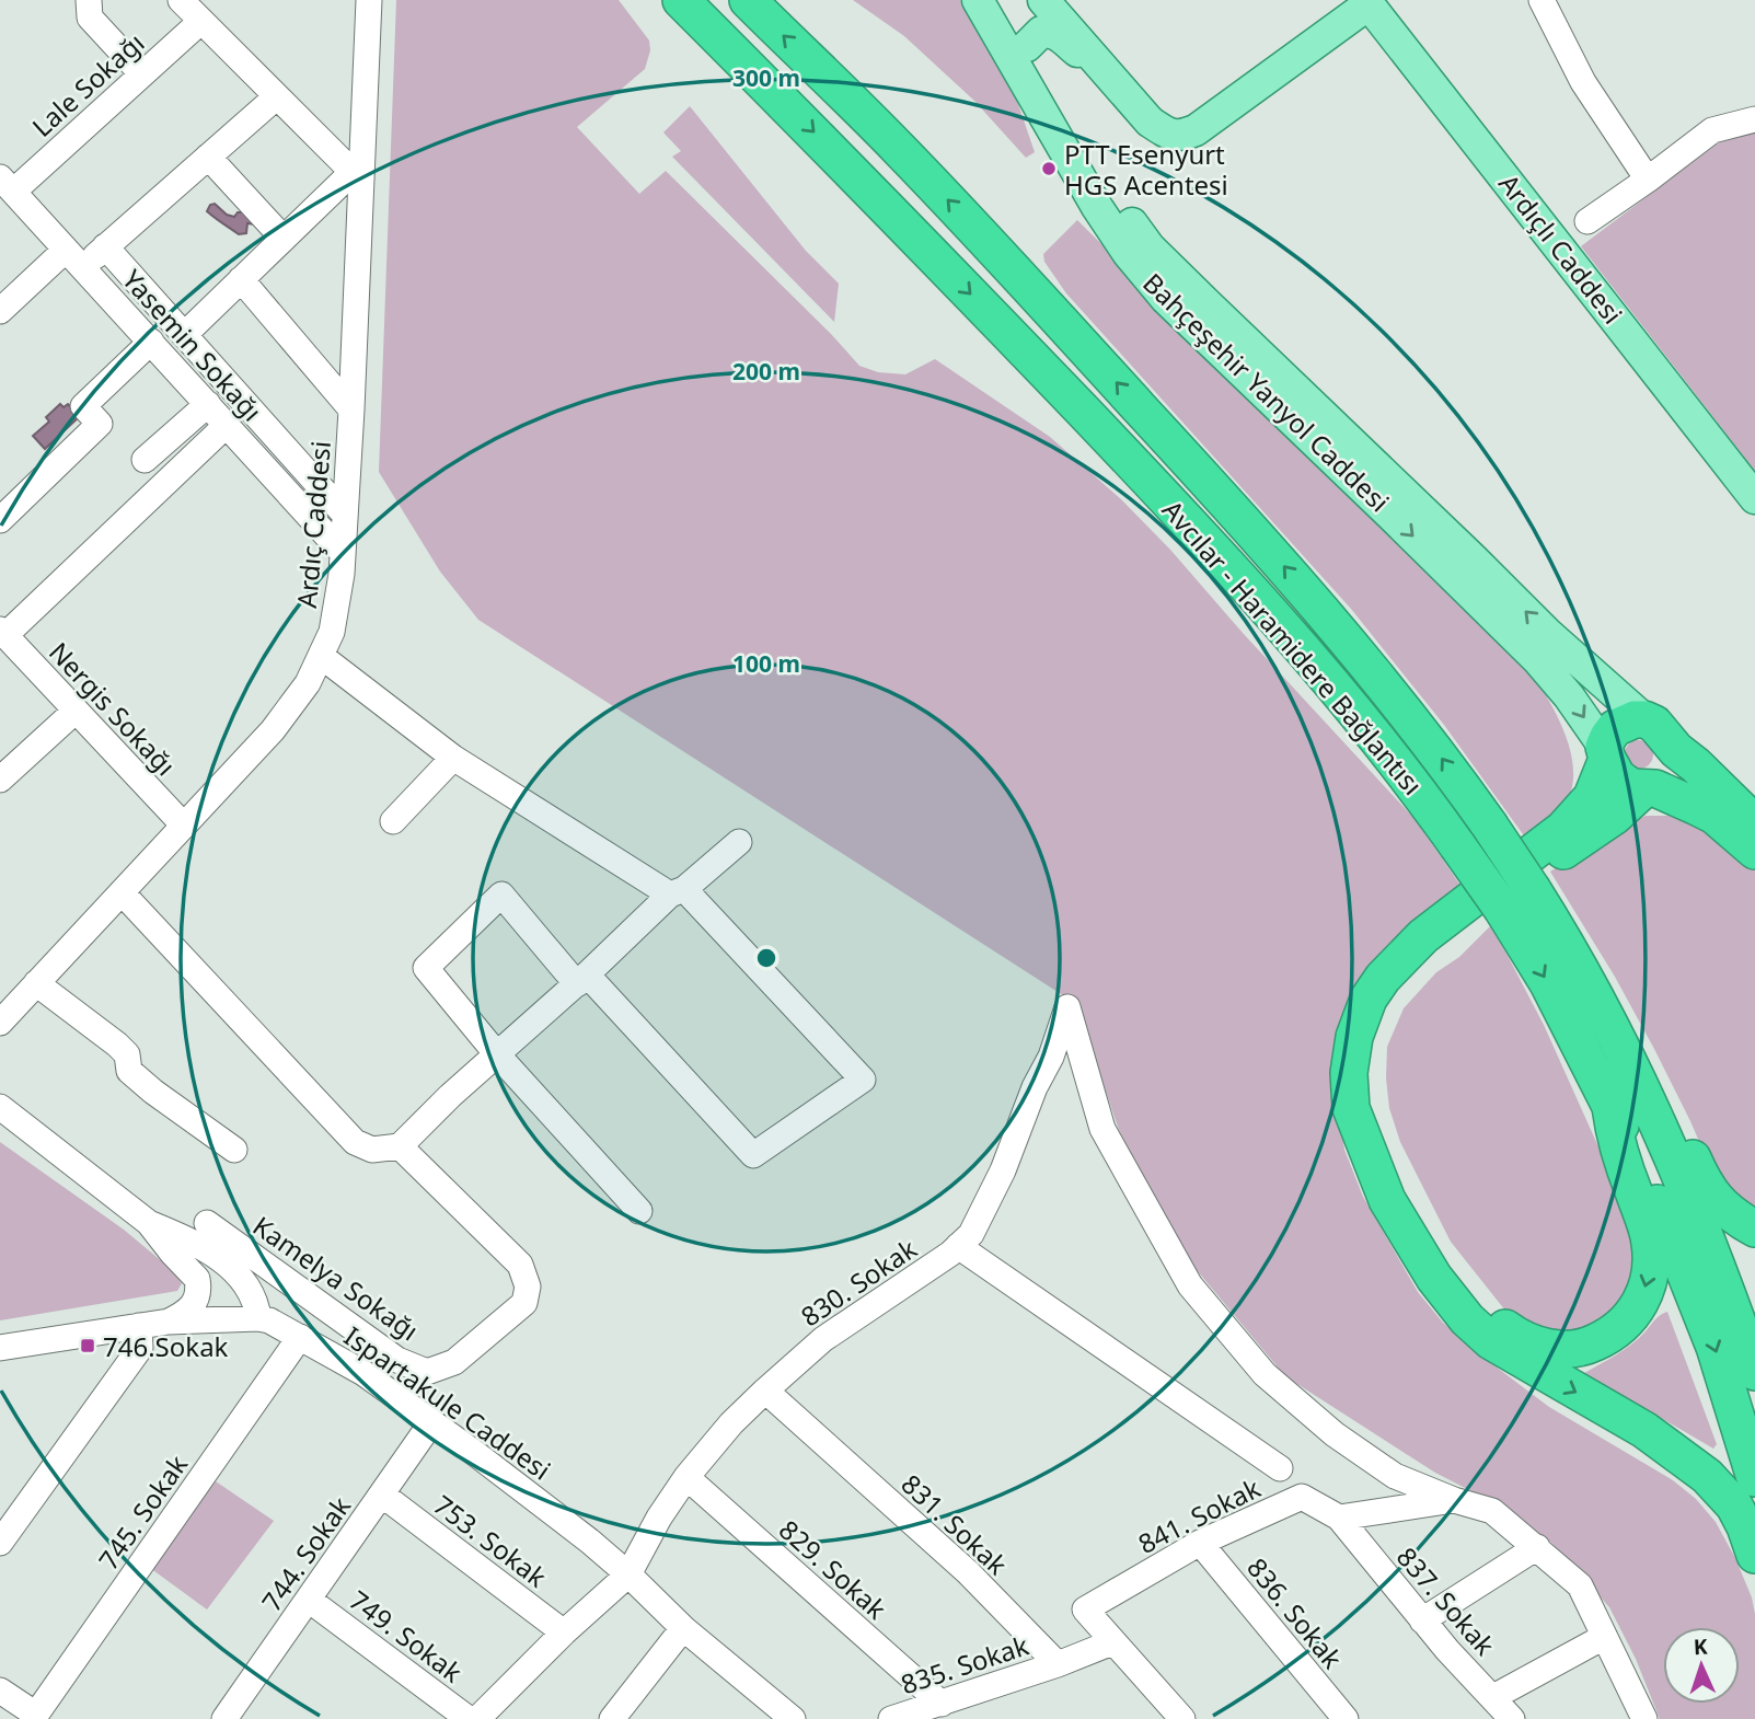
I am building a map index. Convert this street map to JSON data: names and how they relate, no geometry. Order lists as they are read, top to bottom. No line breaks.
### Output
{"streets":{"highway":["Avcılar - Haramidere Bağlantısı"],"main road":["Ardıçlı Caddesi","Bahçeşehir Yanyol Caddesi"],"street":["Lale Sokağı","Yasemin Sokağı","Ardıç Caddesi","Nergis Sokağı","Kamelya Sokağı","830. Sokak","Ispartakule Caddesi","745. Sokak","841. Sokak","831. Sokak","753. Sokak","744. Sokak","829. Sokak","837. Sokak","836. Sokak","749. Sokak","835. Sokak"]},"crossings":[["Lale Sokağı","Yasemin Sokağı"],["Yasemin Sokağı","Ardıç Caddesi"],["Ardıç Caddesi","Nergis Sokağı"],["830. Sokak","Ispartakule Caddesi"],["830. Sokak","831. Sokak"],["830. Sokak","753. Sokak"],["830. Sokak","829. Sokak"],["Ispartakule Caddesi","745. Sokak"],["Ispartakule Caddesi","744. Sokak"],["841. Sokak","837. Sokak"],["841. Sokak","836. Sokak"],["831. Sokak","835. Sokak"],["753. Sokak","744. Sokak"],["744. Sokak","749. Sokak"],["829. Sokak","835. Sokak"]],"places":{"other":["PTT Esenyurt HGS Acentesi"],"transit":["746.Sokak"]},"north":"top","rings":["300 m","200 m","100 m"]}
